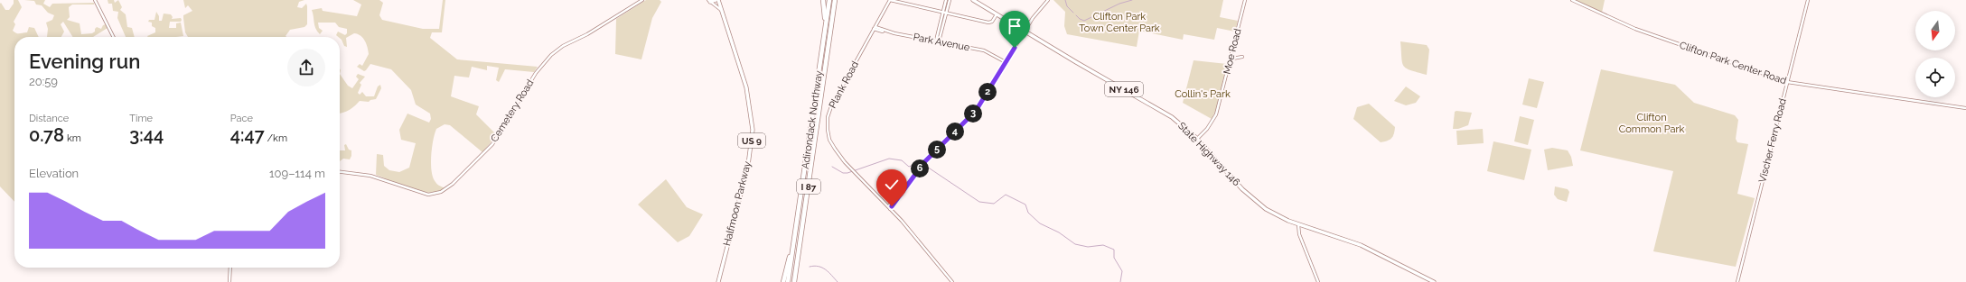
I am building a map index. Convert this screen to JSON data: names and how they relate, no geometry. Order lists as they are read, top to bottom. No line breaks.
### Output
{"streets":{"highway":["Adirondack Northway","I 87"],"main road":["NY 146","US 9","State Highway 146","Halfmoon Parkway"],"street":["Park Avenue","Moe Road","Clifton Park Center Road","Plank Road","Cemetery Road","Vischer Ferry Road"]},"crossings":[["Park Avenue","Plank Road"],["Moe Road","State Highway 146"],["Clifton Park Center Road","Vischer Ferry Road"]],"parks":["Clifton Park Town Center Park","Collin's Park","Clifton Common Park"],"north":"bottom","page":{"heading":["Evening run","20:59"],"pins":["2","3","4","5","6"],"stats":[["Distance","0.78 km"],["Time","3:44"],["Pace","4:47 /km"]],"chart":["Elevation","109–114 m"]}}
